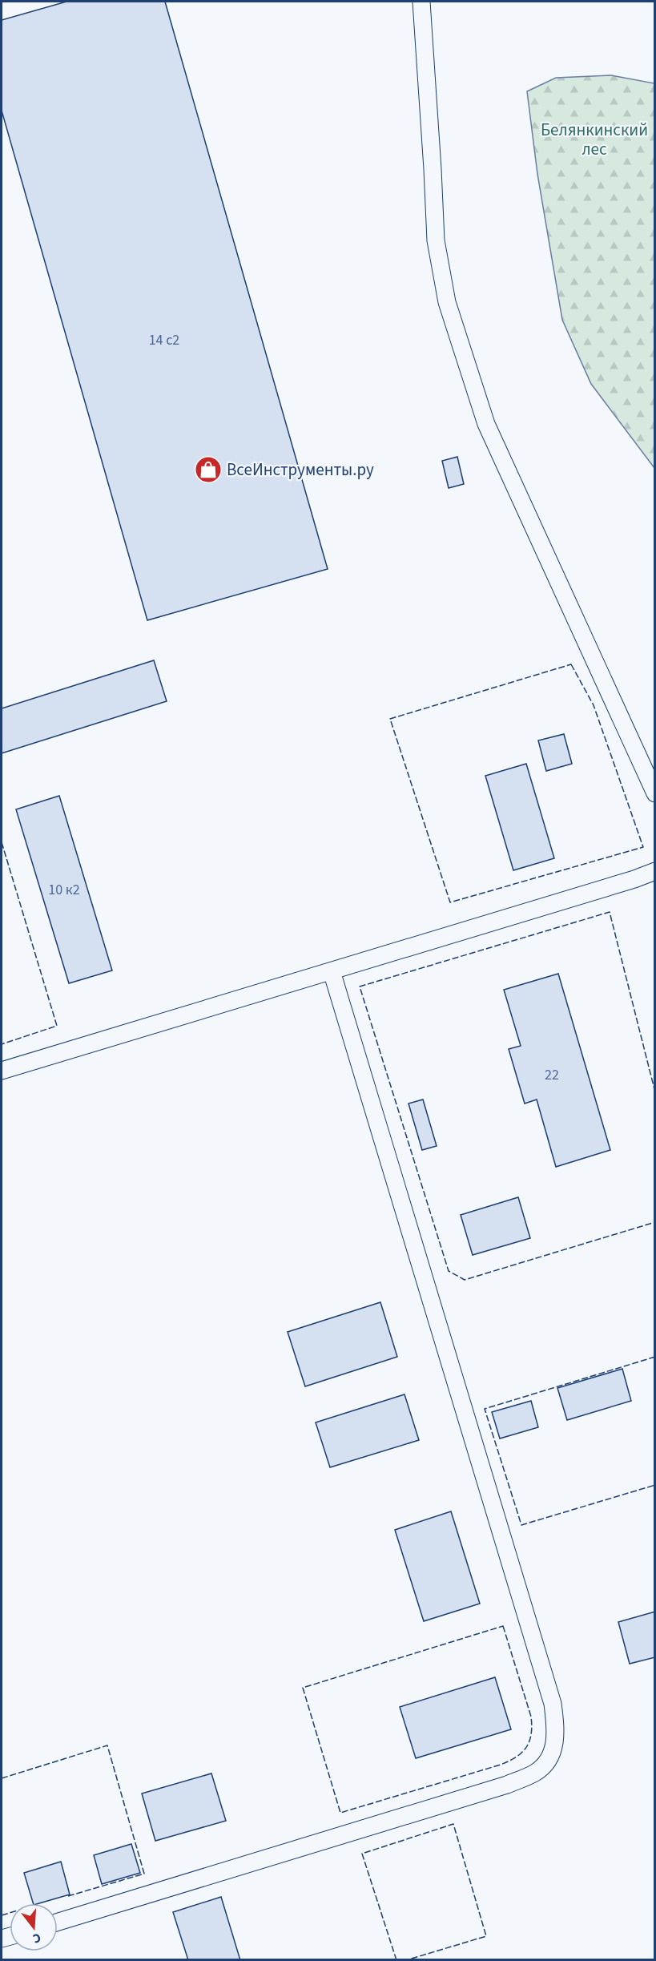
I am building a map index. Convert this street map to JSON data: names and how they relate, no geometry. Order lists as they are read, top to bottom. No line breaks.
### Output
{"parks":["Белянкинский лес"],"places":{"shop":["ВсеИнструменты.ру"]},"house_numbers":["14 с2","10 к2","22"],"north":"bottom"}
